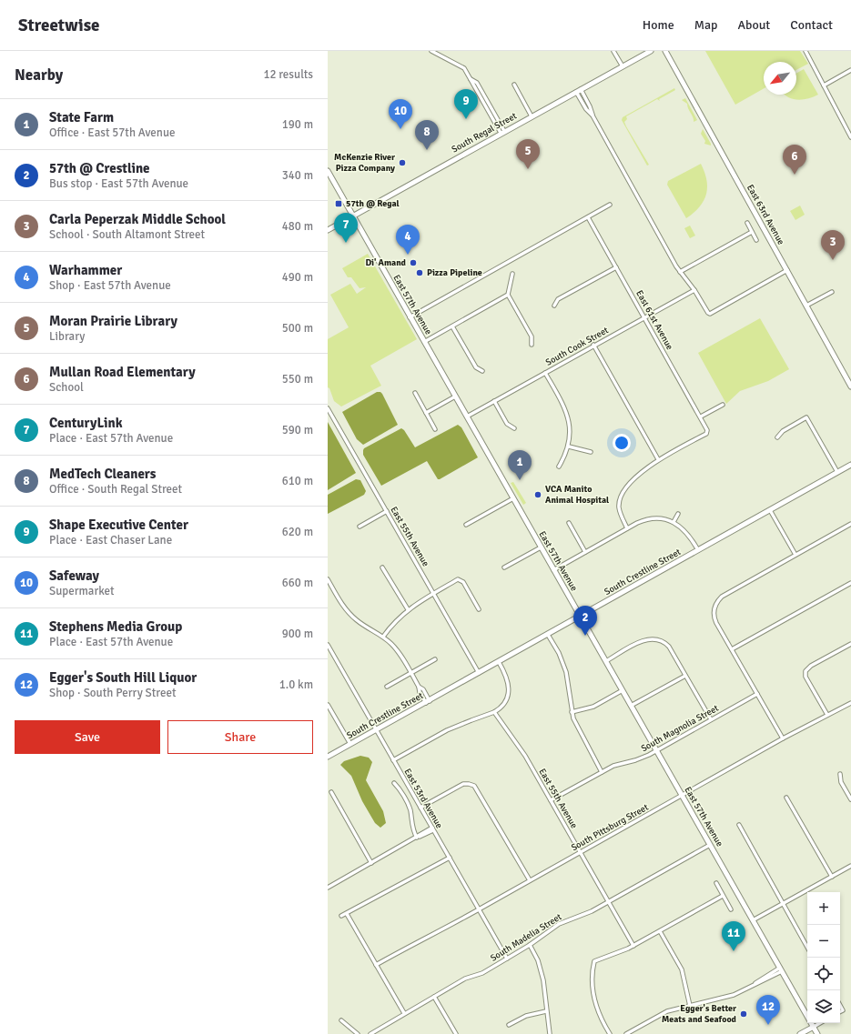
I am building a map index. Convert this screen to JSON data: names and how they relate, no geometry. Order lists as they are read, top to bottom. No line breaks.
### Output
{"streets":{"street":["South Regal Street","East 63rd Avenue","East 57th Avenue","East 61st Avenue","South Cook Street","East 55th Avenue","South Crestline Street","South Magnolia Street","East 53rd Avenue","South Pittsburg Street","South Madelia Street"]},"crossings":[["South Regal Street","East 57th Avenue"],["East 57th Avenue","South Cook Street"],["East 57th Avenue","South Crestline Street"],["East 57th Avenue","South Magnolia Street"],["East 57th Avenue","South Pittsburg Street"],["East 57th Avenue","South Madelia Street"],["East 61st Avenue","South Cook Street"],["East 55th Avenue","South Crestline Street"],["East 55th Avenue","South Magnolia Street"],["East 55th Avenue","South Pittsburg Street"],["East 55th Avenue","South Madelia Street"],["South Crestline Street","East 53rd Avenue"],["East 53rd Avenue","South Pittsburg Street"],["East 53rd Avenue","South Madelia Street"]],"places":{"other":["McKenzie River Pizza Company","Di' Amand","Pizza Pipeline","VCA Manito Animal Hospital","Egger's Better Meats and Seafood"],"transit":["57th @ Regal"]},"north":"bottom left","page":{"header":"Streetwise","nav":["Home","Map","About","Contact"],"heading":["Nearby","12 results"],"pins":["9","10","8","5","6","7","4","3","1","2","11","12"],"list":[{"mark":"1","name":"State Farm","note":"Office · East 57th Avenue","value":"190 m"},{"mark":"2","name":"57th @ Crestline","note":"Bus stop · East 57th Avenue","value":"340 m"},{"mark":"3","name":"Carla Peperzak Middle School","note":"School · South Altamont Street","value":"480 m"},{"mark":"4","name":"Warhammer","note":"Shop · East 57th Avenue","value":"490 m"},{"mark":"5","name":"Moran Prairie Library","note":"Library","value":"500 m"},{"mark":"6","name":"Mullan Road Elementary","note":"School","value":"550 m"},{"mark":"7","name":"CenturyLink","note":"Place · East 57th Avenue","value":"590 m"},{"mark":"8","name":"MedTech Cleaners","note":"Office · South Regal Street","value":"610 m"},{"mark":"9","name":"Shape Executive Center","note":"Place · East Chaser Lane","value":"620 m"},{"mark":"10","name":"Safeway","note":"Supermarket","value":"660 m"},{"mark":"11","name":"Stephens Media Group","note":"Place · East 57th Avenue","value":"900 m"},{"mark":"12","name":"Egger's South Hill Liquor","note":"Shop · South Perry Street","value":"1.0 km"}],"buttons":["Save","Share"],"map_buttons":["+","−"]}}
